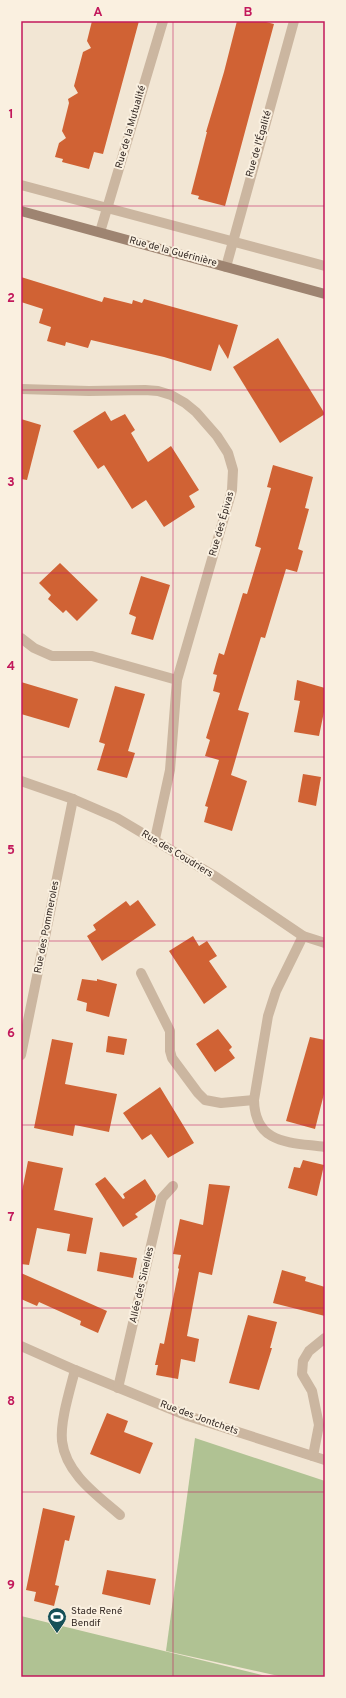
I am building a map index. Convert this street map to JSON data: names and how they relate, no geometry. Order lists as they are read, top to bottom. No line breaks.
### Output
{"streets":{"main road":["Rue de la Guérinière"],"street":["Rue de la Mutualité","Rue de l'Égalité","Rue des Épivas","Rue des Coudriers","Rue des Pommeroles","Allée des Sinelles","Rue des Jontchets"]},"crossings":[["Rue de la Mutualité","Rue de la Guérinière"],["Rue de l'Égalité","Rue de la Guérinière"],["Rue des Épivas","Rue des Coudriers"],["Rue des Coudriers","Rue des Pommeroles"],["Allée des Sinelles","Rue des Jontchets"]],"places":{"sports":["Stade René Bendif"]},"grid":{"columns":["A","B"],"rows":["1","2","3","4","5","6","7","8","9"]}}
